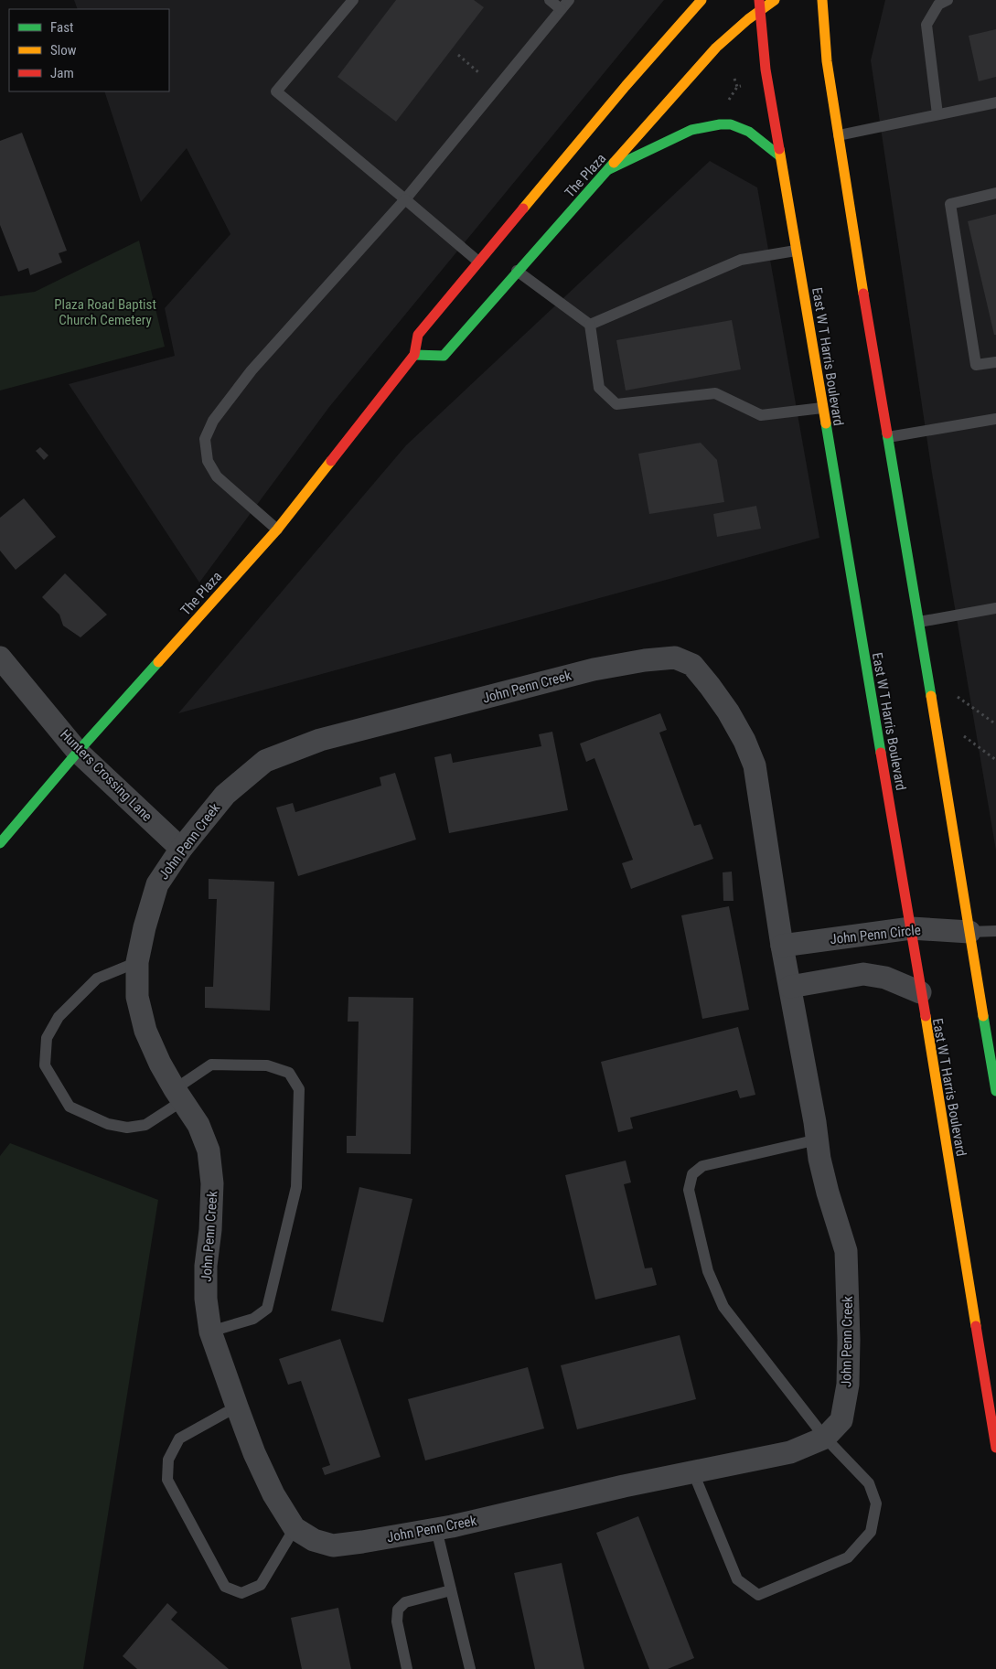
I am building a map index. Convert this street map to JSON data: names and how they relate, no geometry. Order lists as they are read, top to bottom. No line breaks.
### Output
{"streets":{"main road":["The Plaza","East W T Harris Boulevard"],"street":["John Penn Creek","Hunters Crossing Lane","John Penn Circle"]},"crossings":[["The Plaza","East W T Harris Boulevard"],["The Plaza","Hunters Crossing Lane"],["East W T Harris Boulevard","John Penn Circle"],["John Penn Creek","Hunters Crossing Lane"],["John Penn Creek","John Penn Circle"]],"parks":["Plaza Road Baptist Church Cemetery"],"legend":["Fast","Slow","Jam"]}
